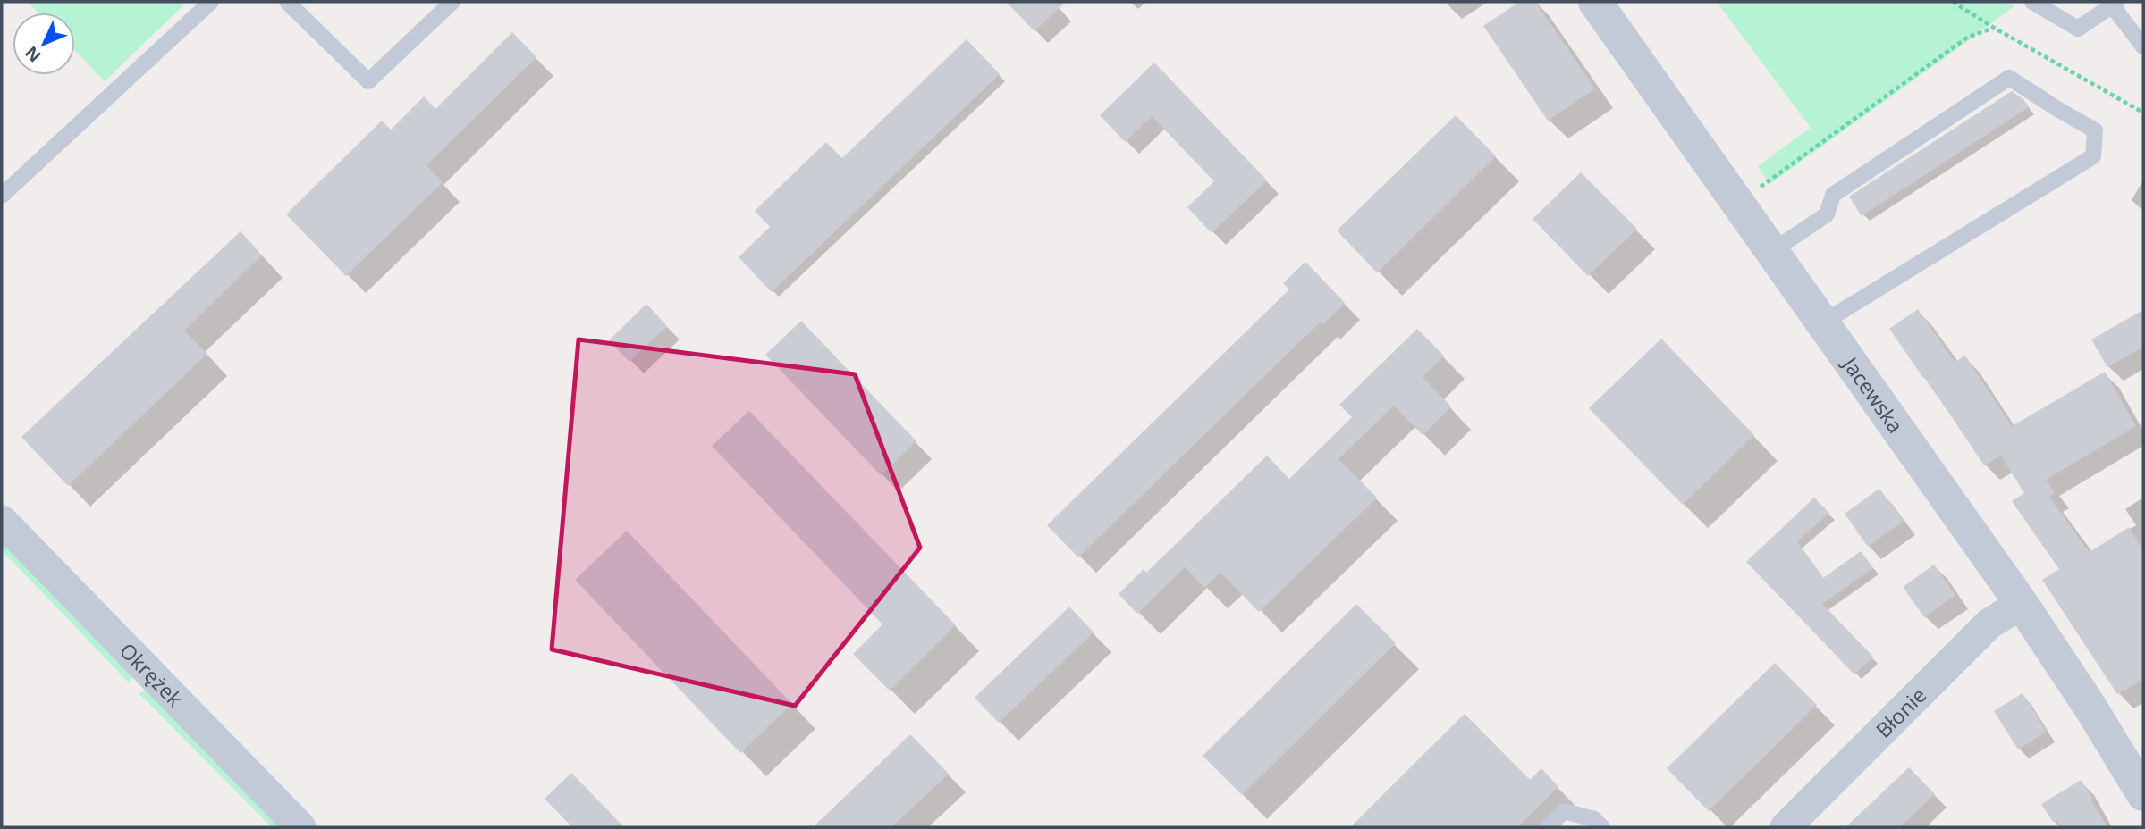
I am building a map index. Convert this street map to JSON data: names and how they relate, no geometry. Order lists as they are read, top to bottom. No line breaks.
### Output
{"streets":{"street":["Jacewska","Okrężek","Błonie"]},"crossings":[["Jacewska","Błonie"]],"north":"bottom left"}
